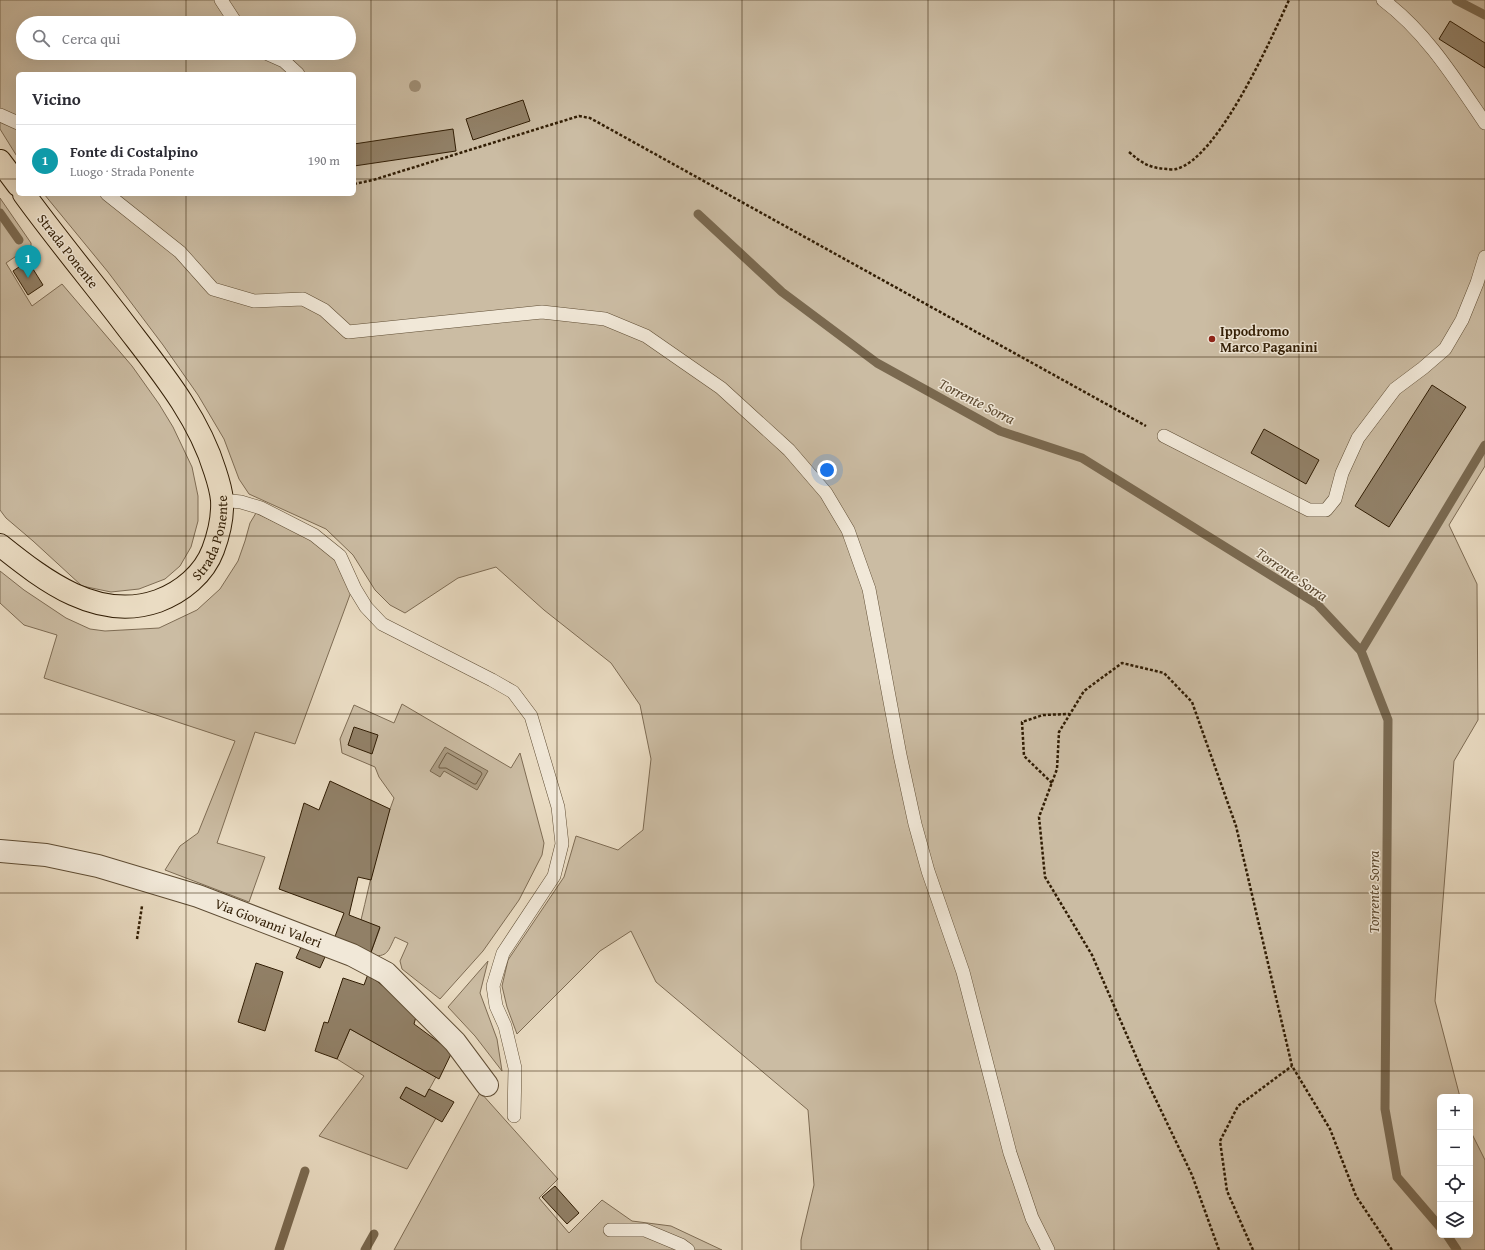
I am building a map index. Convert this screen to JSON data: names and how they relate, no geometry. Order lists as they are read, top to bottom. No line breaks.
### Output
{"streets":{"main road":["Strada Ponente"],"street":["Via Giovanni Valeri"]},"water":["Torrente Sorra"],"places":["Ippodromo Marco Paganini"],"page":{"search":"Cerca qui","heading":"Vicino","list":[{"mark":"1","name":"Fonte di Costalpino","note":"Luogo · Strada Ponente","value":"190 m"}],"pins":"1","map_buttons":["+","−"]}}
